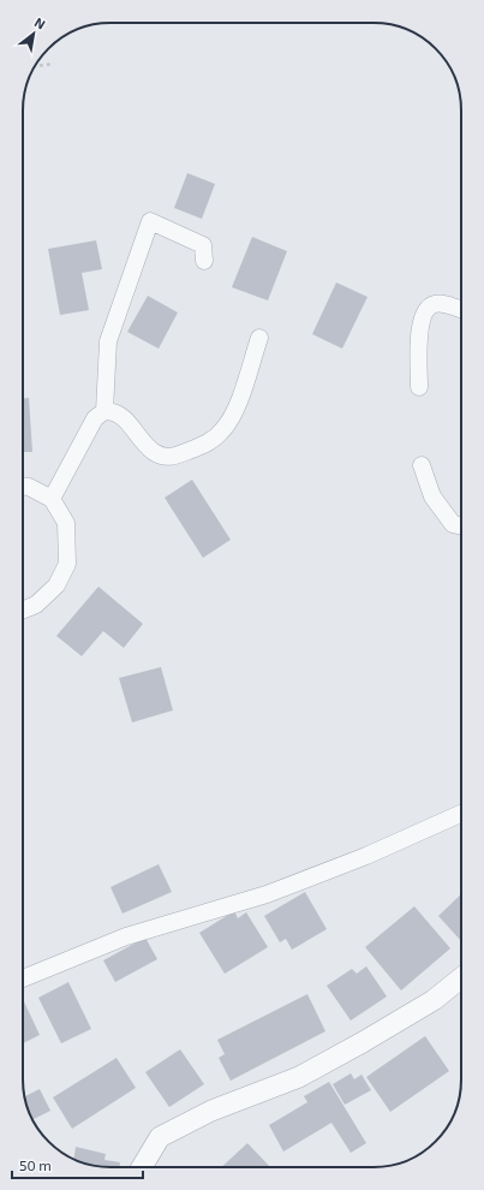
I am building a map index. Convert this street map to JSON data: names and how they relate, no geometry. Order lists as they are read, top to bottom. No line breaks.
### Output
{"scale_bar":"50 m","north":"top right"}
